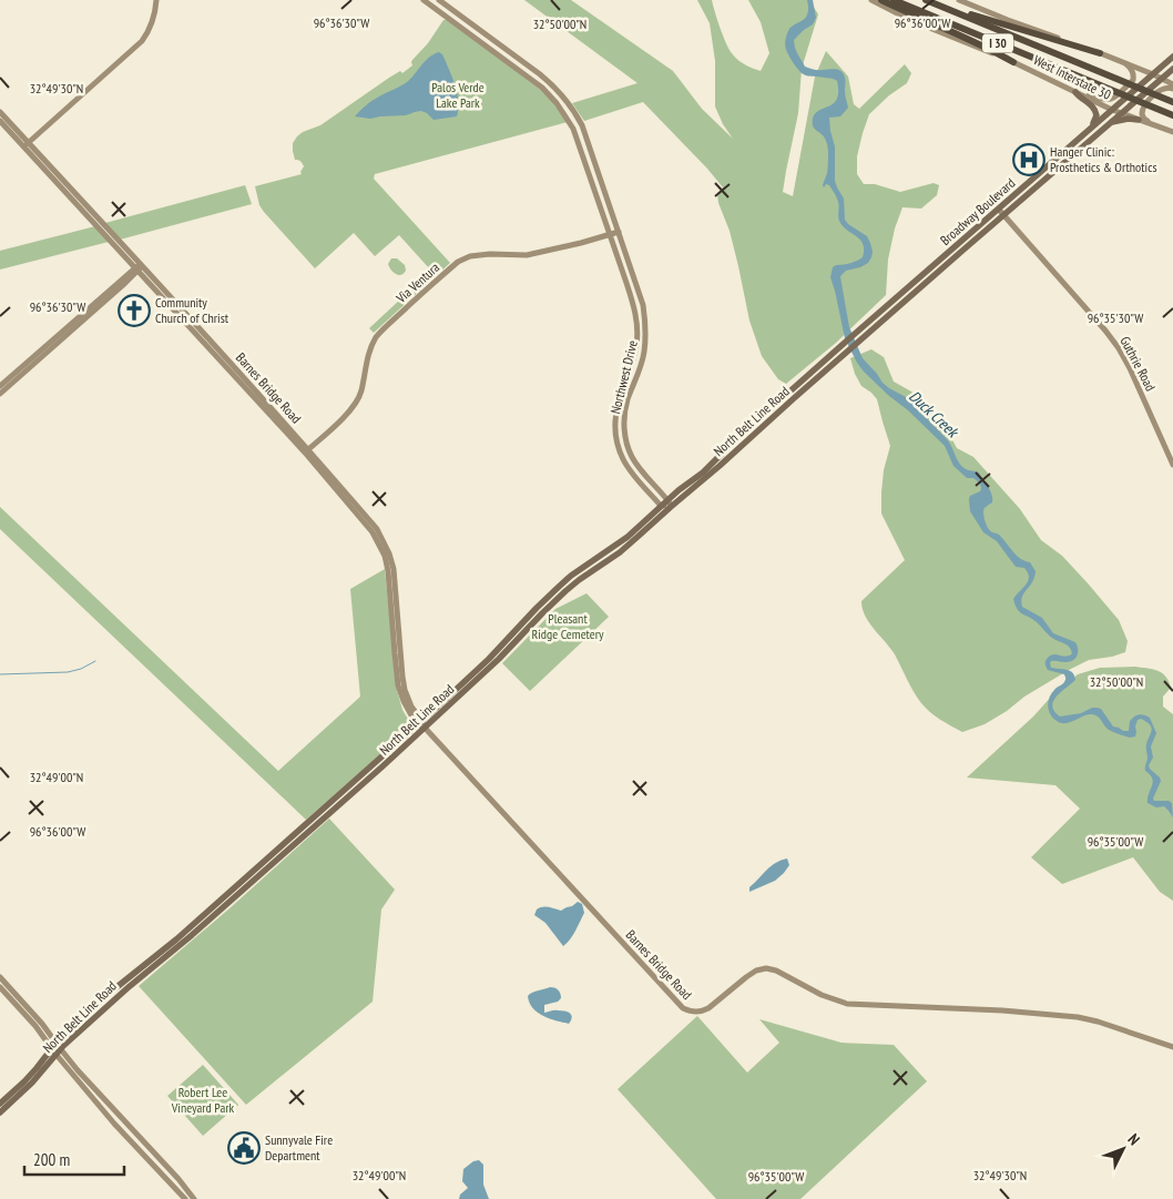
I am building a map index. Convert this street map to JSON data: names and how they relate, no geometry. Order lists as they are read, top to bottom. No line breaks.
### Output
{"streets":{"highway":["I 30"],"main road":["West Interstate 30","Broadway Boulevard","Via Ventura","Guthrie Road","Northwest Drive","Barnes Bridge Road","North Belt Line Road"]},"crossings":[["West Interstate 30","Broadway Boulevard"],["Broadway Boulevard","Guthrie Road"],["Broadway Boulevard","North Belt Line Road"],["Via Ventura","Northwest Drive"],["Via Ventura","Barnes Bridge Road"],["Northwest Drive","North Belt Line Road"],["Barnes Bridge Road","North Belt Line Road"]],"water":["Duck Creek"],"parks":["Palos Verde Lake Park","Pleasant Ridge Cemetery","Robert Lee Vineyard Park"],"places":{"hospital":["Hanger Clinic: Prosthetics & Orthotics"],"church":["Community Church of Christ"],"public building":["Sunnyvale Fire Department"]},"scale_bar":"200 m","north":"top right","coordinates":["96°36'30\"W","96°36'00\"W","32°50'00\"N","32°49'30\"N","96°35'30\"W","32°49'00\"N","96°35'00\"W"]}
